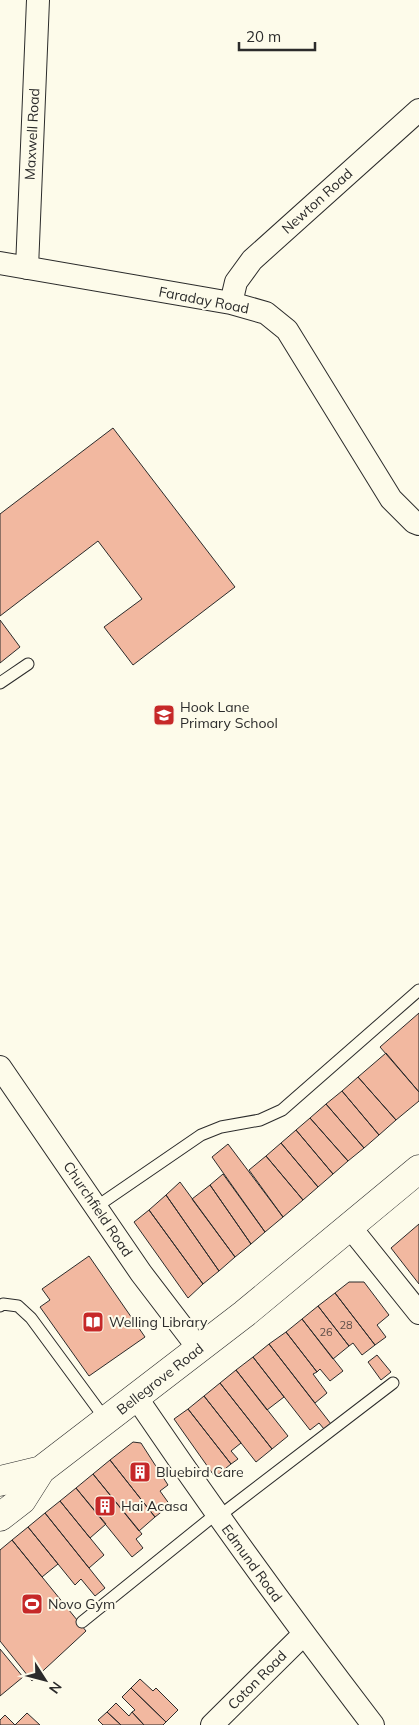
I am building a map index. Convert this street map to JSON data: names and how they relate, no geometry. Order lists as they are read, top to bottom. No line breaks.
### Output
{"streets":{"main road":["Bellegrove Road"],"street":["Maxwell Road","Newton Road","Faraday Road","Churchfield Road","Edmund Road","Coton Road"]},"crossings":[["Maxwell Road","Faraday Road"],["Newton Road","Faraday Road"],["Churchfield Road","Bellegrove Road"],["Bellegrove Road","Edmund Road"],["Edmund Road","Coton Road"]],"places":{"school or university":["Hook Lane Primary School"],"library":["Welling Library"],"building":["Bluebird Care","Hai Acasa"],"sports":["Novo Gym"]},"house_numbers":["28","26"],"scale_bar":"20 m","north":"bottom right"}
